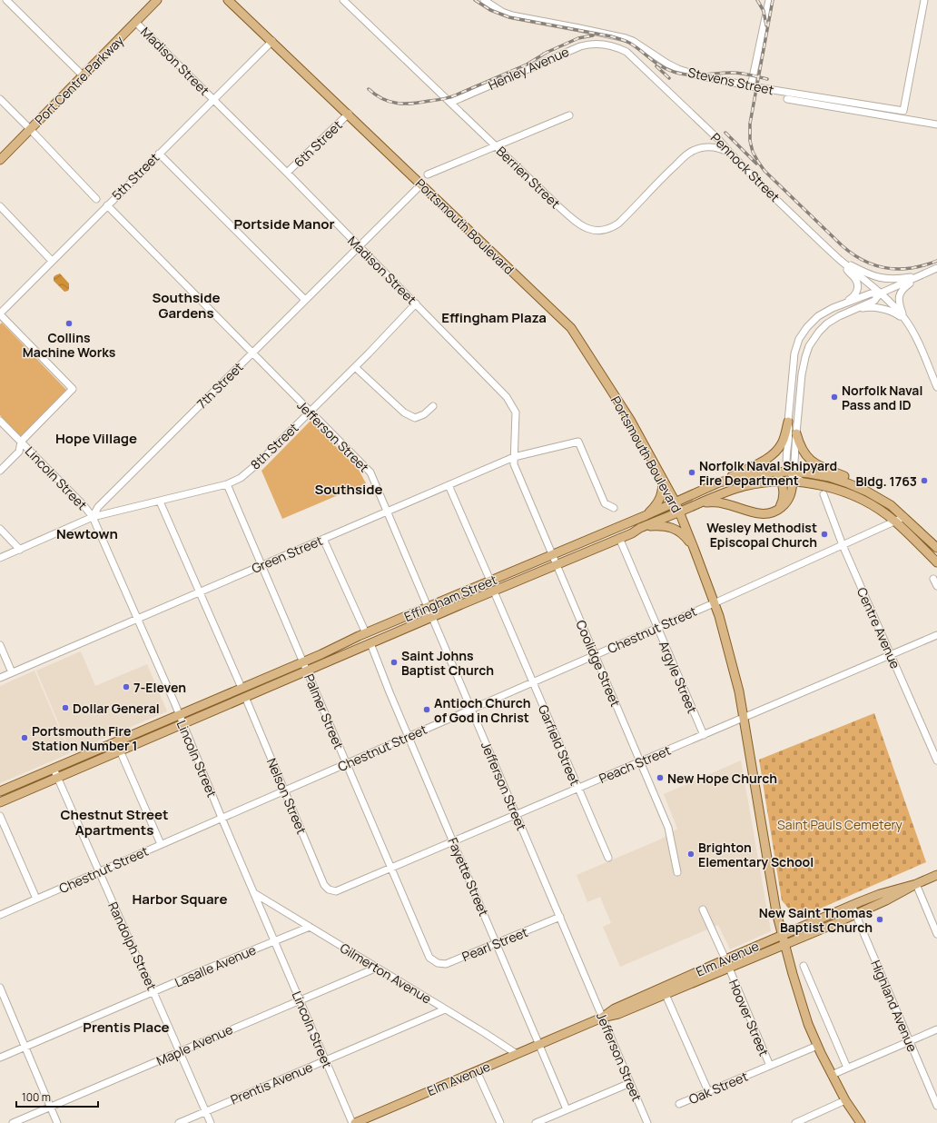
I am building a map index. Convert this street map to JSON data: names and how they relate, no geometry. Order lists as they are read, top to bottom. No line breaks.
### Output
{"streets":{"main road":["Port Centre Parkway","Portsmouth Boulevard","Effingham Street","Elm Avenue"],"street":["Madison Street","Henley Avenue","Stevens Street","6th Street","Pennock Street","5th Street","Berrien Street","7th Street","Jefferson Street","8th Street","Lincoln Street","Green Street","Centre Avenue","Chestnut Street","Coolidge Street","Argyle Street","Palmer Street","Garfield Street","Peach Street","Nelson Street","Fayette Street","Pearl Street","Randolph Street","Lasalle Avenue","Gilmerton Avenue","Highland Avenue","Hoover Street","Maple Avenue","Prentis Avenue","Oak Street"]},"crossings":[["Madison Street","Port Centre Parkway"],["Madison Street","6th Street"],["Madison Street","5th Street"],["Madison Street","7th Street"],["Madison Street","8th Street"],["Madison Street","Green Street"],["Madison Street","Coolidge Street"],["Henley Avenue","Pennock Street"],["Henley Avenue","Berrien Street"],["6th Street","Portsmouth Boulevard"],["Pennock Street","Berrien Street"],["5th Street","Portsmouth Boulevard"],["5th Street","Jefferson Street"],["Portsmouth Boulevard","7th Street"],["Portsmouth Boulevard","Effingham Street"],["Portsmouth Boulevard","Chestnut Street"],["Portsmouth Boulevard","Peach Street"],["Portsmouth Boulevard","Elm Avenue"],["Portsmouth Boulevard","Oak Street"],["7th Street","Jefferson Street"],["7th Street","8th Street"],["7th Street","Lincoln Street"],["Jefferson Street","8th Street"],["Jefferson Street","Green Street"],["Jefferson Street","Effingham Street"],["Jefferson Street","Chestnut Street"],["Jefferson Street","Peach Street"],["Jefferson Street","Pearl Street"],["Jefferson Street","Elm Avenue"],["8th Street","Lincoln Street"],["8th Street","Palmer Street"],["Lincoln Street","Green Street"],["Lincoln Street","Effingham Street"],["Lincoln Street","Chestnut Street"],["Lincoln Street","Elm Avenue"],["Lincoln Street","Lasalle Avenue"],["Lincoln Street","Gilmerton Avenue"],["Lincoln Street","Maple Avenue"],["Lincoln Street","Prentis Avenue"],["Green Street","Coolidge Street"],["Green Street","Palmer Street"],["Effingham Street","Chestnut Street"],["Effingham Street","Coolidge Street"],["Effingham Street","Argyle Street"],["Effingham Street","Palmer Street"],["Effingham Street","Garfield Street"],["Effingham Street","Nelson Street"],["Effingham Street","Fayette Street"],["Effingham Street","Randolph Street"],["Centre Avenue","Chestnut Street"],["Centre Avenue","Peach Street"],["Chestnut Street","Coolidge Street"],["Chestnut Street","Argyle Street"],["Chestnut Street","Palmer Street"],["Chestnut Street","Garfield Street"],["Chestnut Street","Nelson Street"],["Chestnut Street","Fayette Street"],["Chestnut Street","Randolph Street"],["Coolidge Street","Peach Street"],["Argyle Street","Peach Street"],["Palmer Street","Peach Street"],["Palmer Street","Pearl Street"],["Garfield Street","Peach Street"],["Peach Street","Nelson Street"],["Peach Street","Fayette Street"],["Fayette Street","Pearl Street"],["Fayette Street","Elm Avenue"],["Randolph Street","Lasalle Avenue"],["Randolph Street","Maple Avenue"],["Randolph Street","Prentis Avenue"],["Elm Avenue","Gilmerton Avenue"],["Elm Avenue","Highland Avenue"],["Elm Avenue","Hoover Street"],["Lasalle Avenue","Gilmerton Avenue"],["Gilmerton Avenue","Maple Avenue"],["Gilmerton Avenue","Prentis Avenue"],["Hoover Street","Oak Street"]],"districts":["Portside Manor","Southside Gardens","Effingham Plaza","Hope Village","Southside","Newtown","Chestnut Street Apartments","Harbor Square","Prentis Place"],"parks":["Saint Pauls Cemetery"],"places":["Collins Machine Works","Norfolk Naval Pass and ID","Norfolk Naval Shipyard Fire Department","Bldg. 1763","Wesley Methodist Episcopal Church","Saint Johns Baptist Church","7-Eleven","Dollar General","Antioch Church of God in Christ","Portsmouth Fire Station Number 1","New Hope Church","Brighton Elementary School","New Saint Thomas Baptist Church"],"scale_bar":"100 m"}
